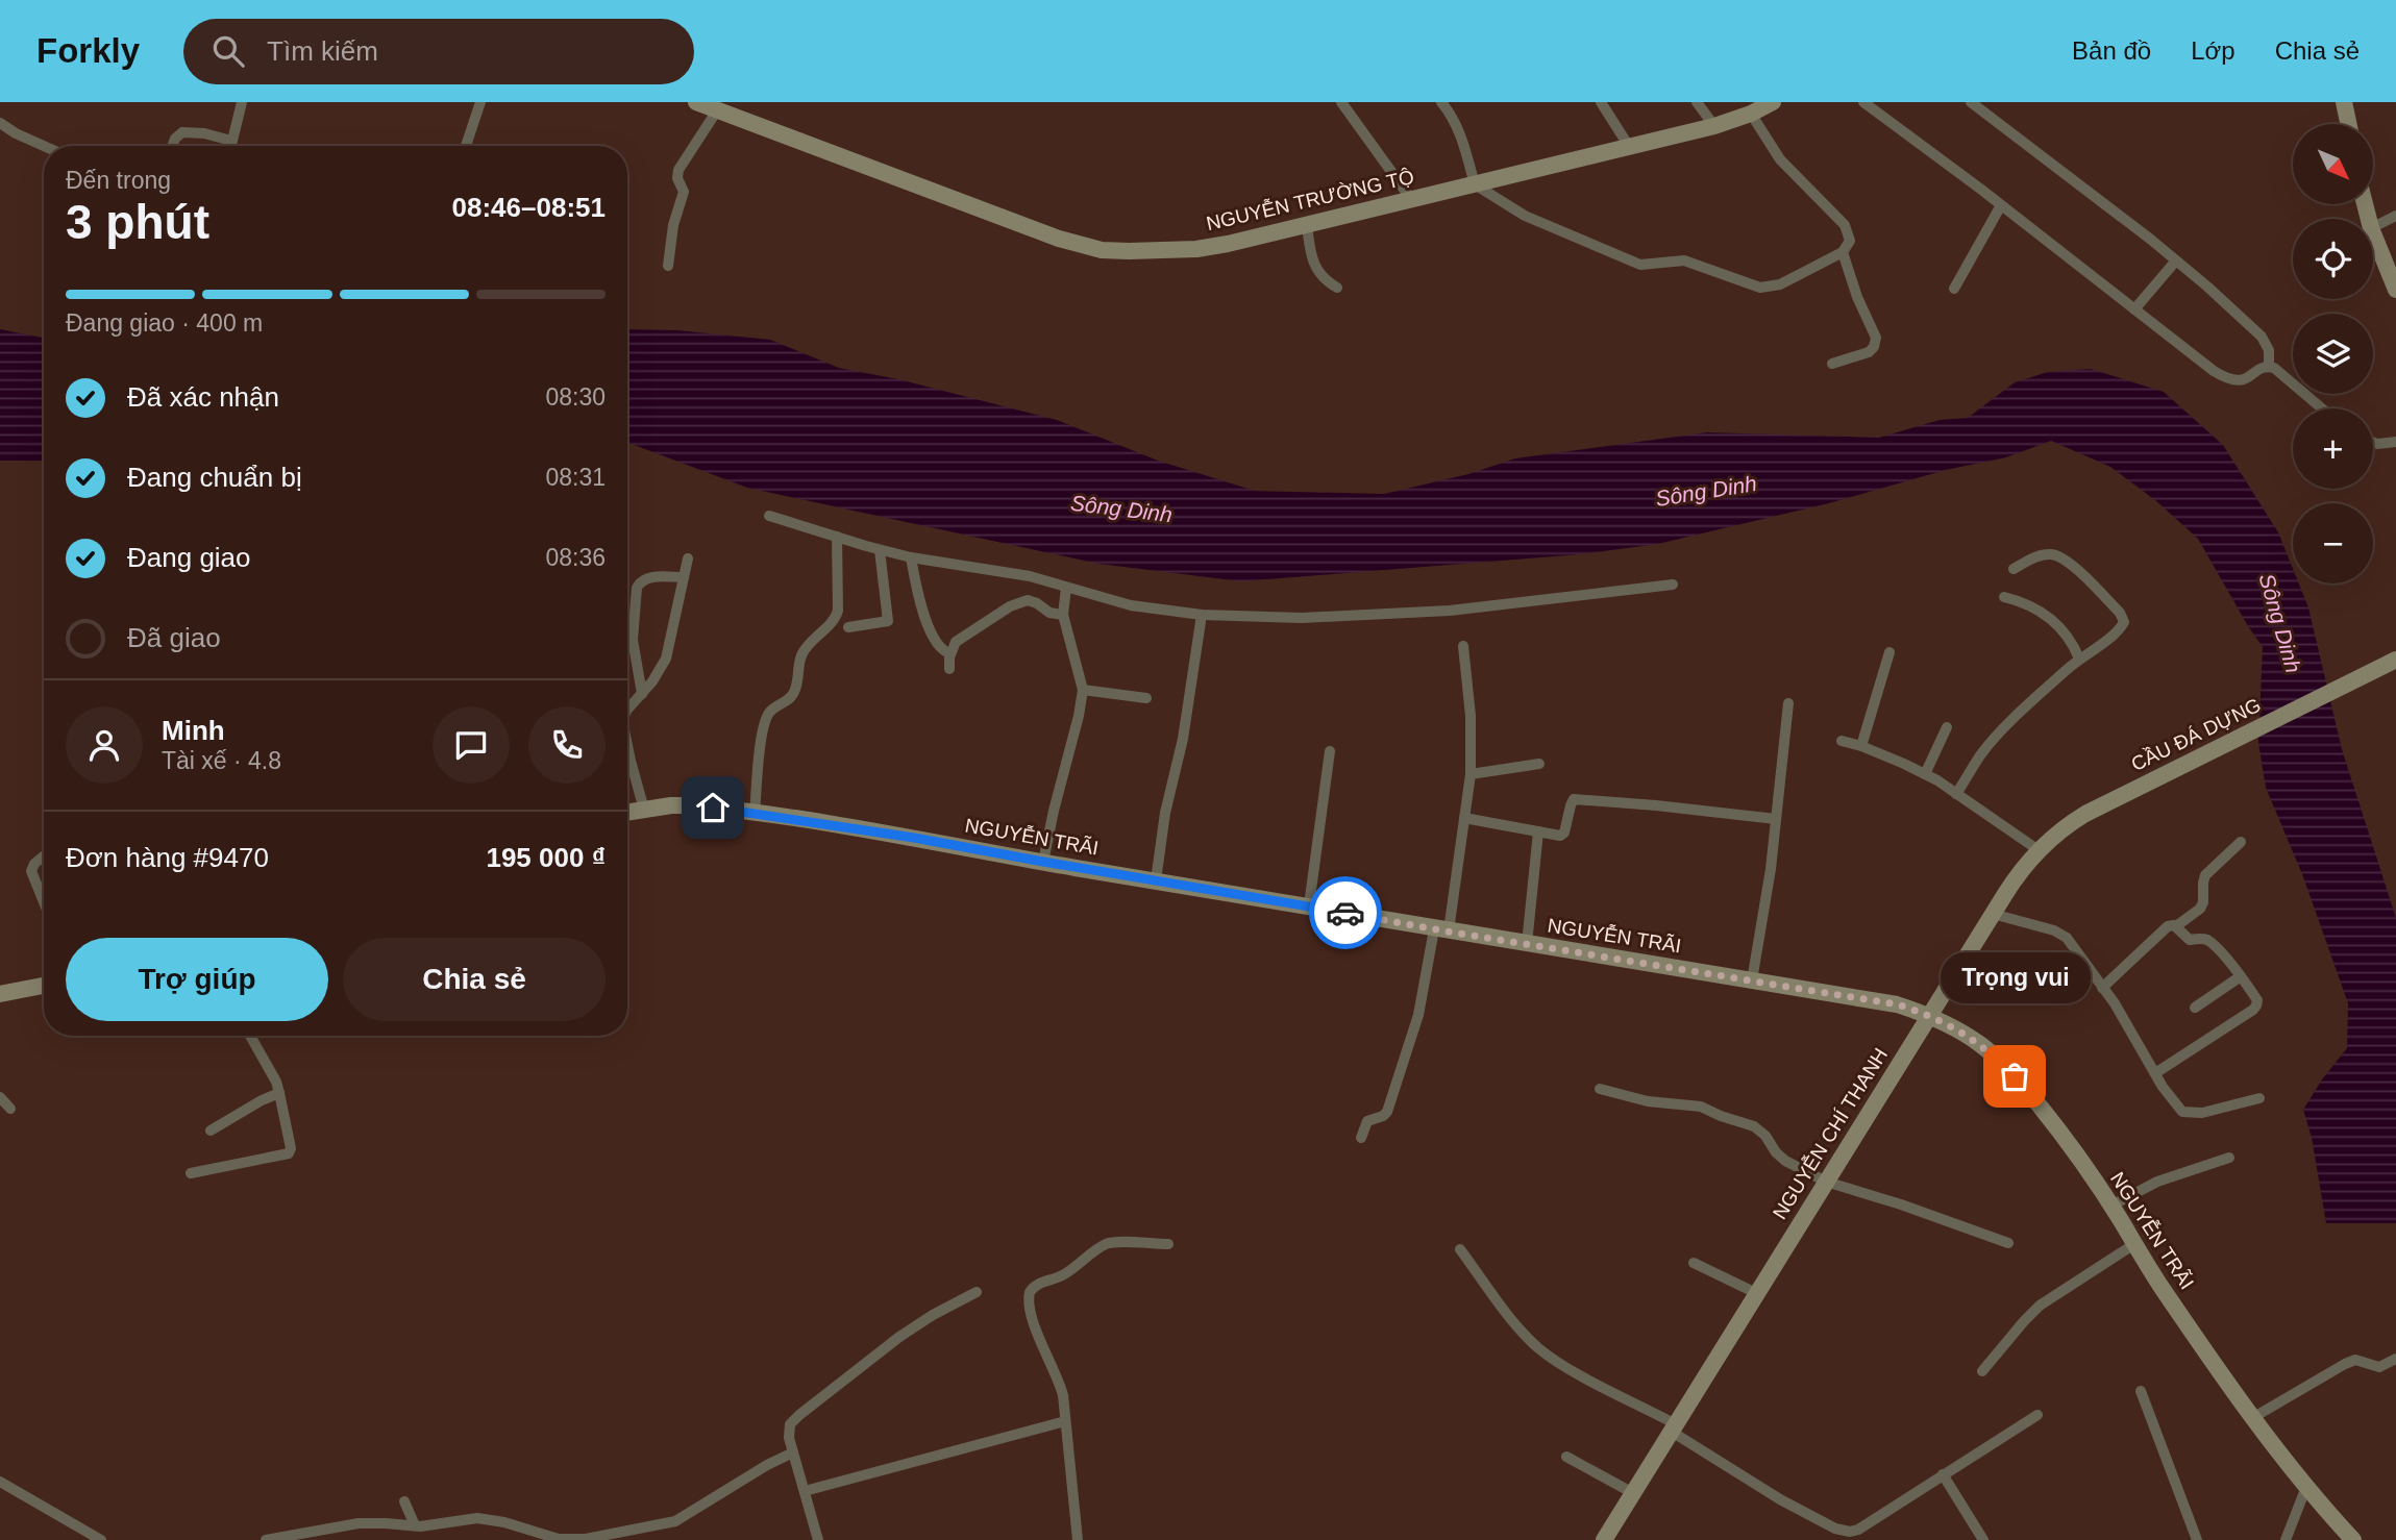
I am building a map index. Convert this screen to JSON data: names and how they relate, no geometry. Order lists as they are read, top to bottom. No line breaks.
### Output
{"streets":{"main road":["NGUYỄN TRƯỜNG TỘ","CẦU ĐÁ DỰNG","NGUYỄN TRÃI","NGUYỄN CHÍ THANH"]},"crossings":[["CẦU ĐÁ DỰNG","NGUYỄN CHÍ THANH"],["NGUYỄN TRÃI","NGUYỄN CHÍ THANH"]],"water":["Sông Dinh"],"places":["Trọng vui"],"north":"bottom right","page":{"header":"Forkly","search":"Tìm kiếm","nav":["Bản đồ","Lớp","Chia sẻ"],"map_buttons":["+","−"],"heading":["3 phút","Đến trong","08:46–08:51"],"panel":["Minh","Tài xế · 4.8","Đơn hàng #9470","195 000 ₫"],"bar":"Đang giao · 400 m","list":[["Đã xác nhận","08:30"],["Đang chuẩn bị","08:31"],["Đang giao","08:36"],"Đã giao"],"buttons":["Trợ giúp","Chia sẻ"],"bubble":"Trọng vui"}}
